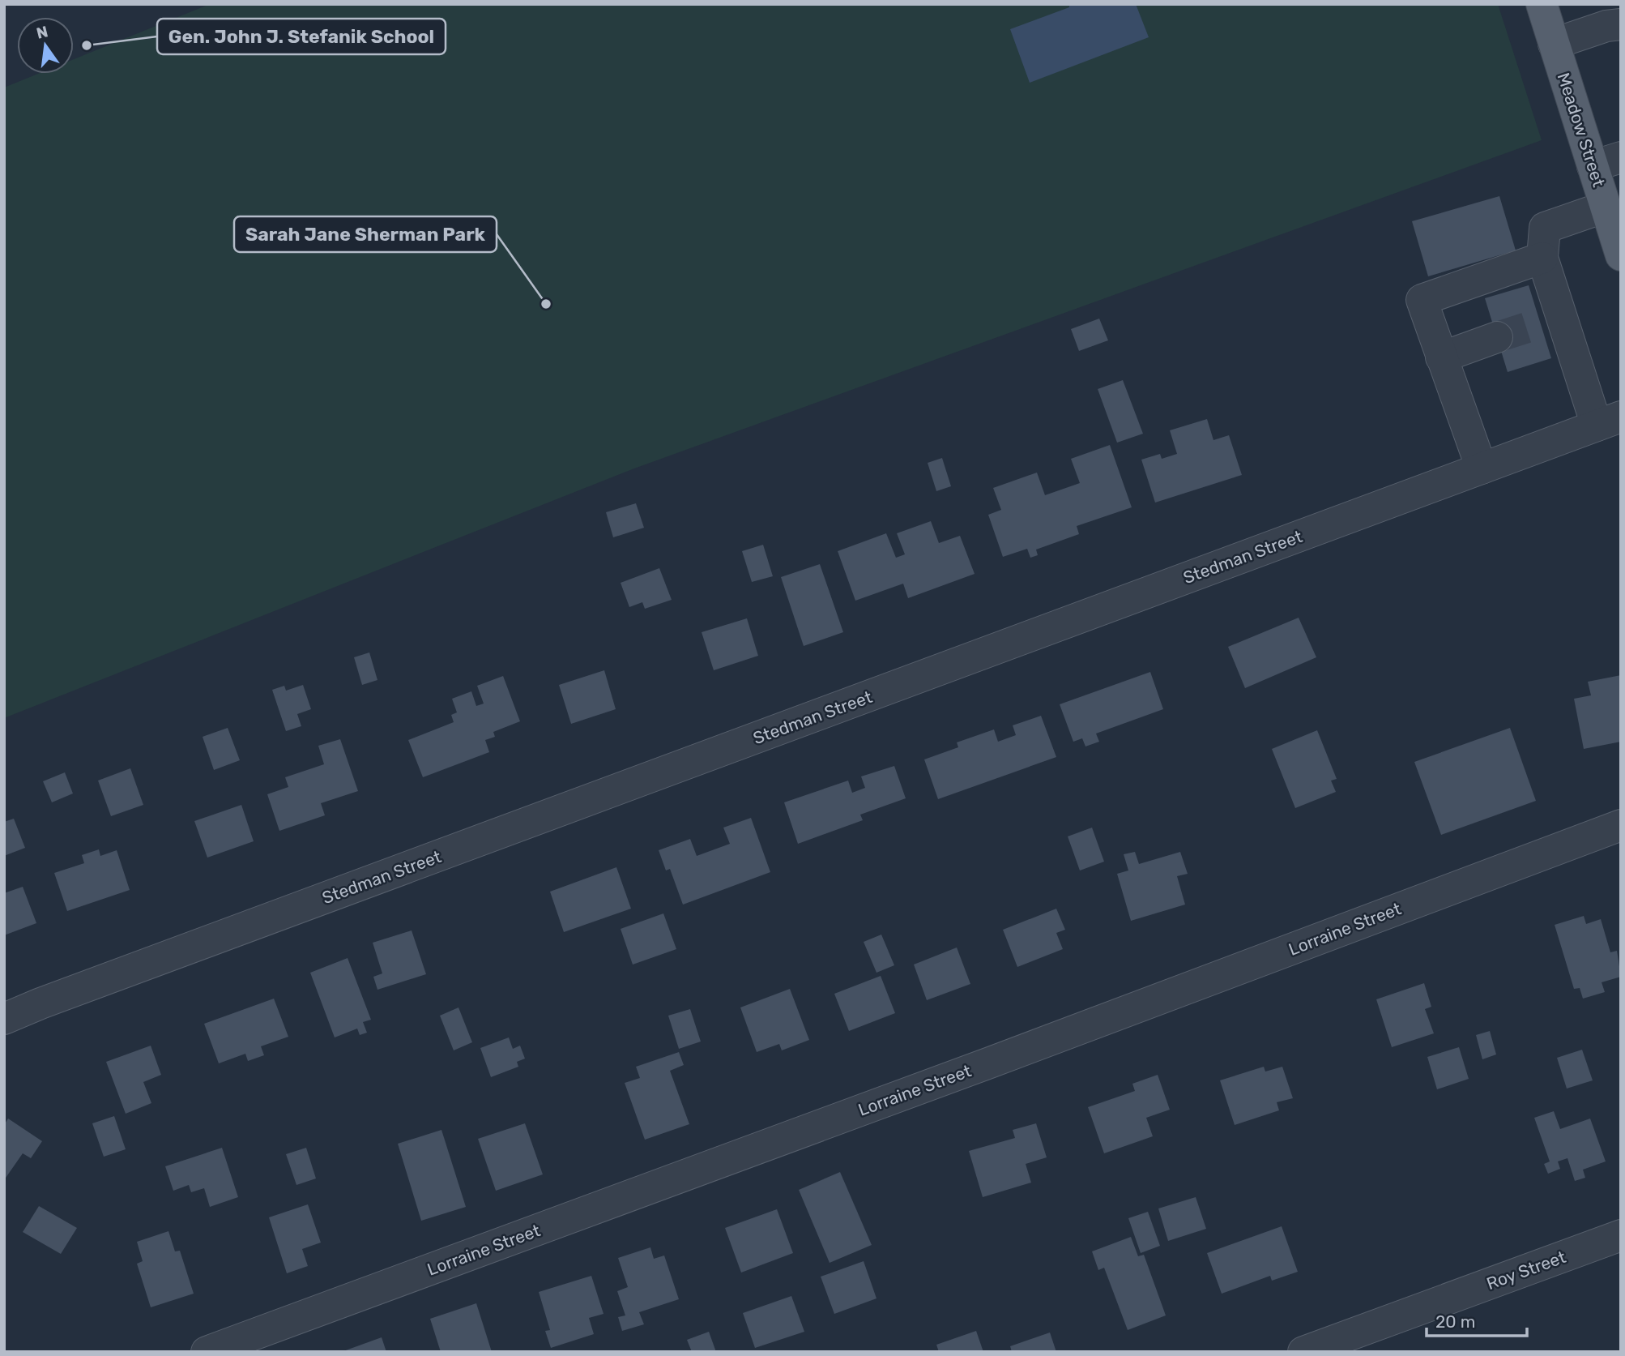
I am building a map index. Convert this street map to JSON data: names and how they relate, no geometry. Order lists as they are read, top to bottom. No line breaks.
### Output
{"streets":{"main road":["Meadow Street"],"street":["Stedman Street","Lorraine Street","Roy Street"]},"places":["Gen. John J. Stefanik School","Sarah Jane Sherman Park"],"scale_bar":"20 m","north":"top"}
